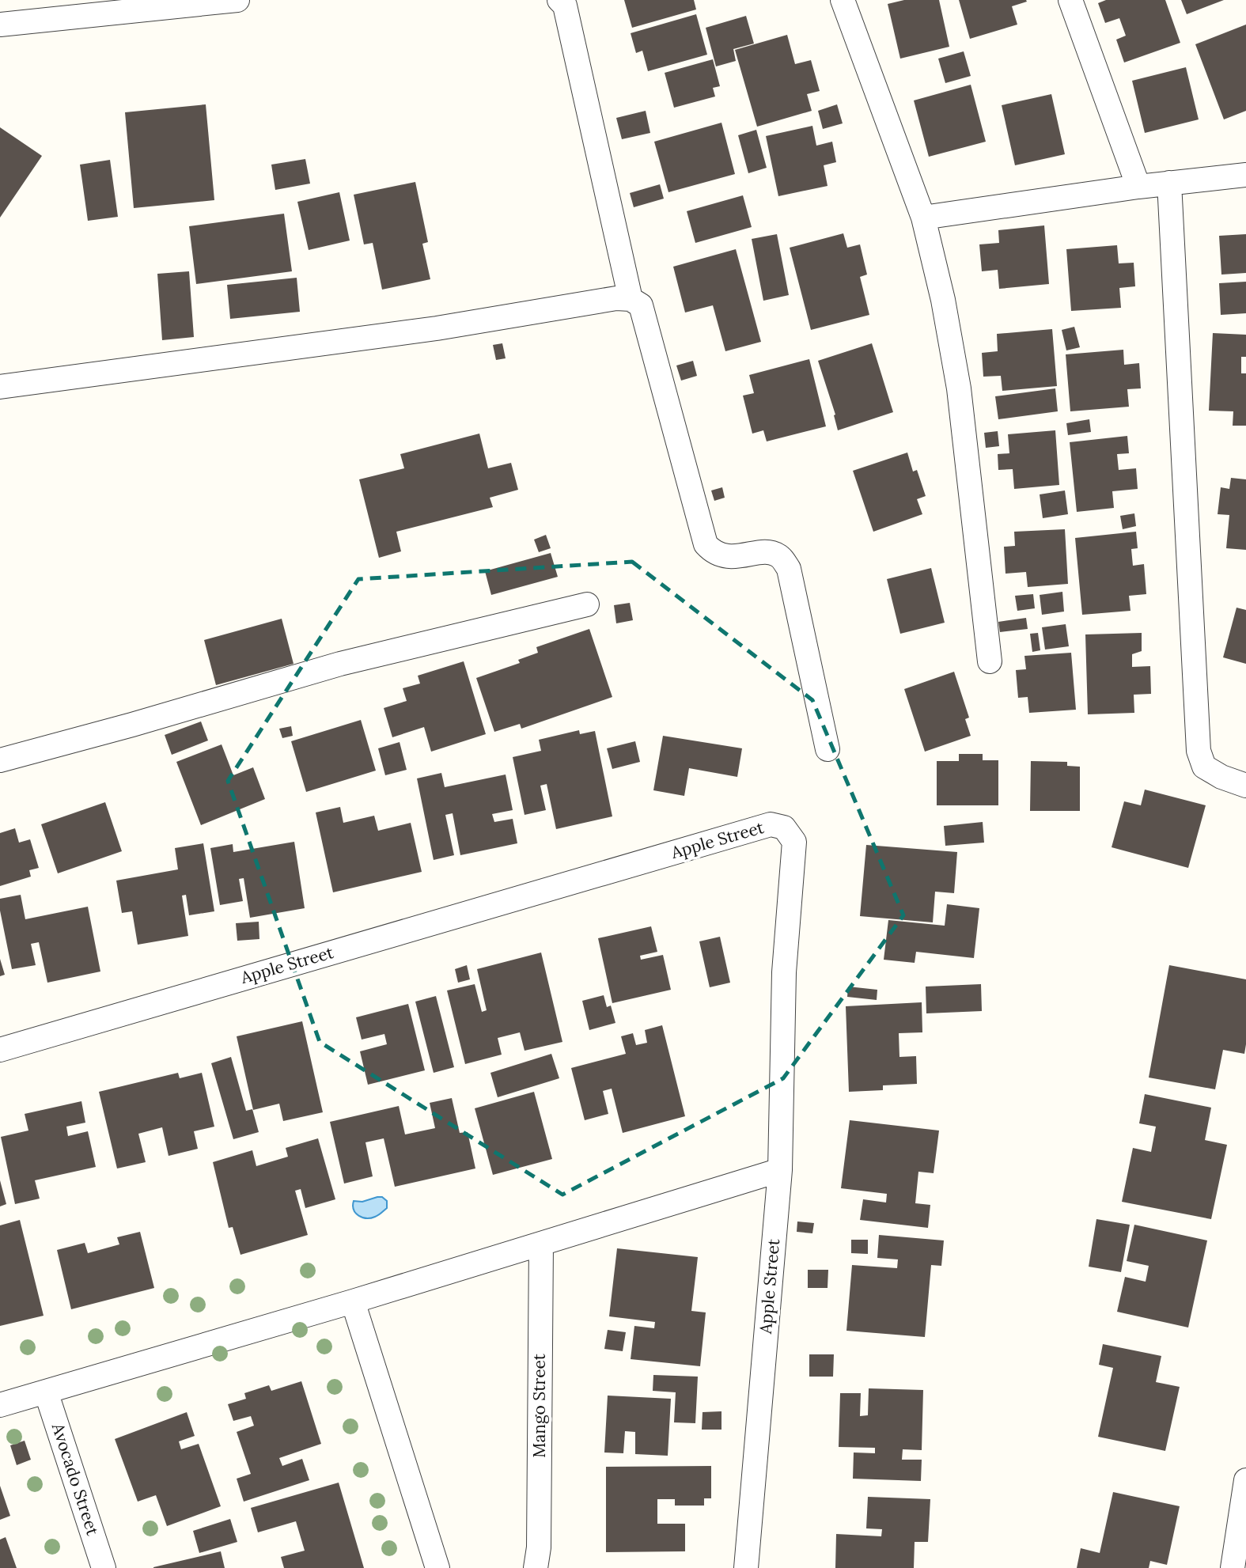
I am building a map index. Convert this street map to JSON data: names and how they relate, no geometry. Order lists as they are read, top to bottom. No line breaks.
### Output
{"streets":{"street":["Apple Street","Mango Street","Avocado Street"]}}
